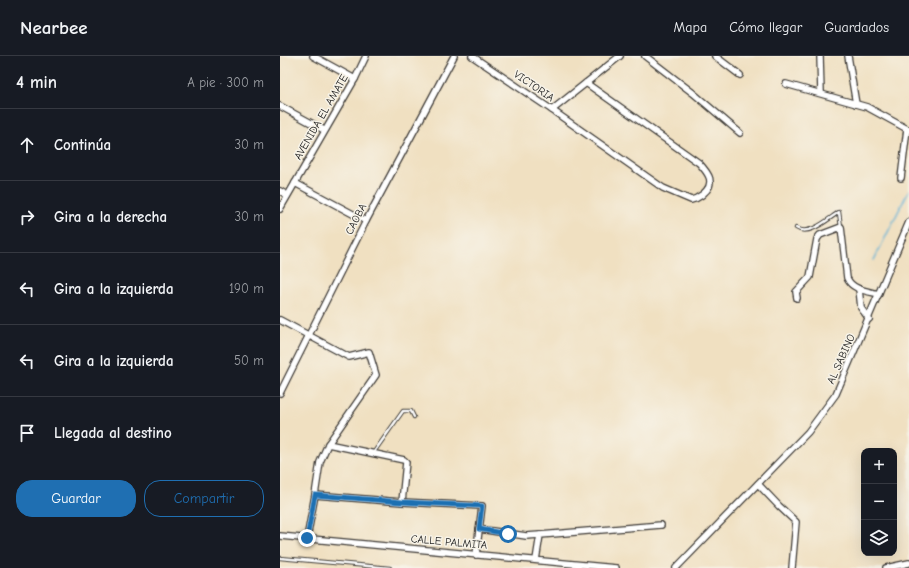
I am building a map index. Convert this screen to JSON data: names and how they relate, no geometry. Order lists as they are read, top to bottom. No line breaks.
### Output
{"streets":{"street":["VICTORIA","AVENIDA EL AMATE","CAOBA","AL SABINO","CALLE PALMITA"]},"page":{"header":"Nearbee","nav":["Mapa","Cómo llegar","Guardados"],"heading":["4 min","A pie · 300 m"],"list":[["Continúa","30 m"],["Gira a la derecha","30 m"],["Gira a la izquierda","190 m"],["Gira a la izquierda","50 m"],"Llegada al destino"],"map_buttons":["+","−"],"buttons":["Guardar","Compartir"]}}
